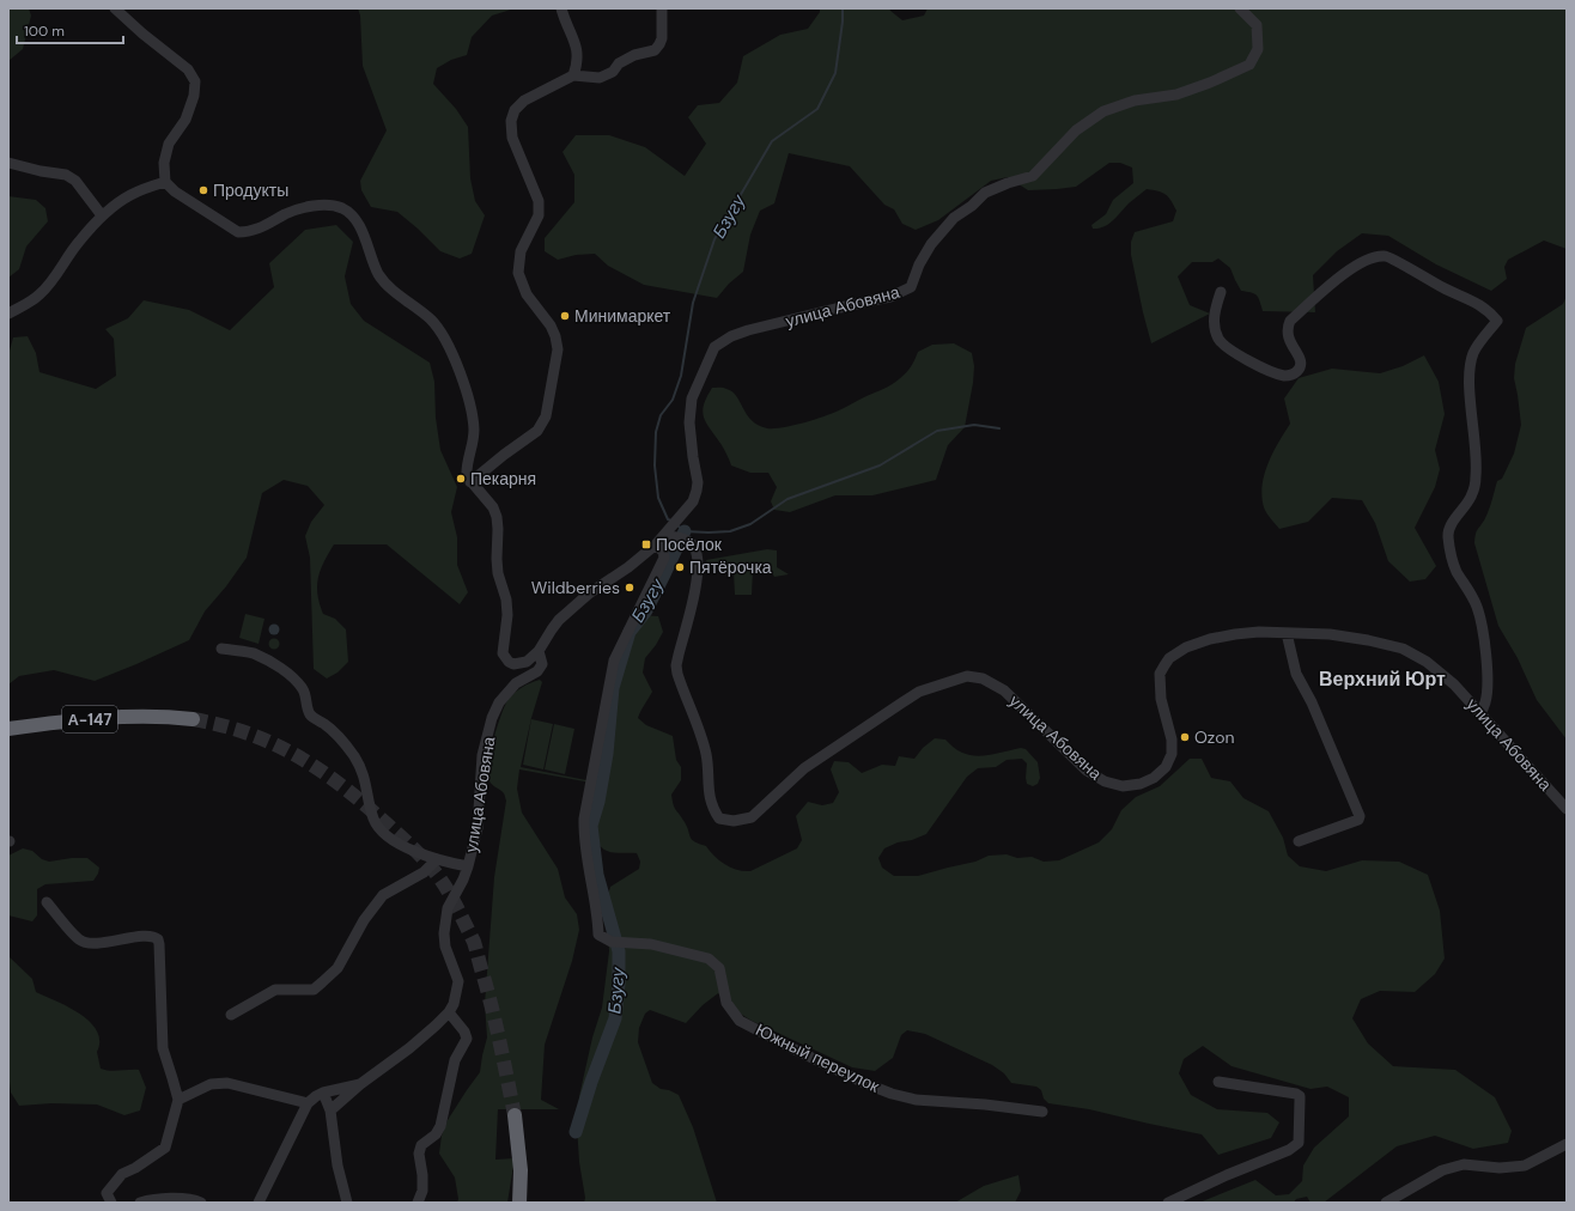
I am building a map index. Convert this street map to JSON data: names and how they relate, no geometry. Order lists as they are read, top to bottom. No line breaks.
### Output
{"streets":{"highway":["А-147"],"street":["улица Абовяна","Южный переулок"]},"crossings":[["улица Абовяна","Южный переулок"]],"districts":["Верхний Юрт"],"water":["Бзугу"],"places":{"other":["Продукты","Минимаркет","Пекарня","Пятёрочка","Wildberries","Ozon"],"transit":["Посёлок"]},"scale_bar":"100 m"}
